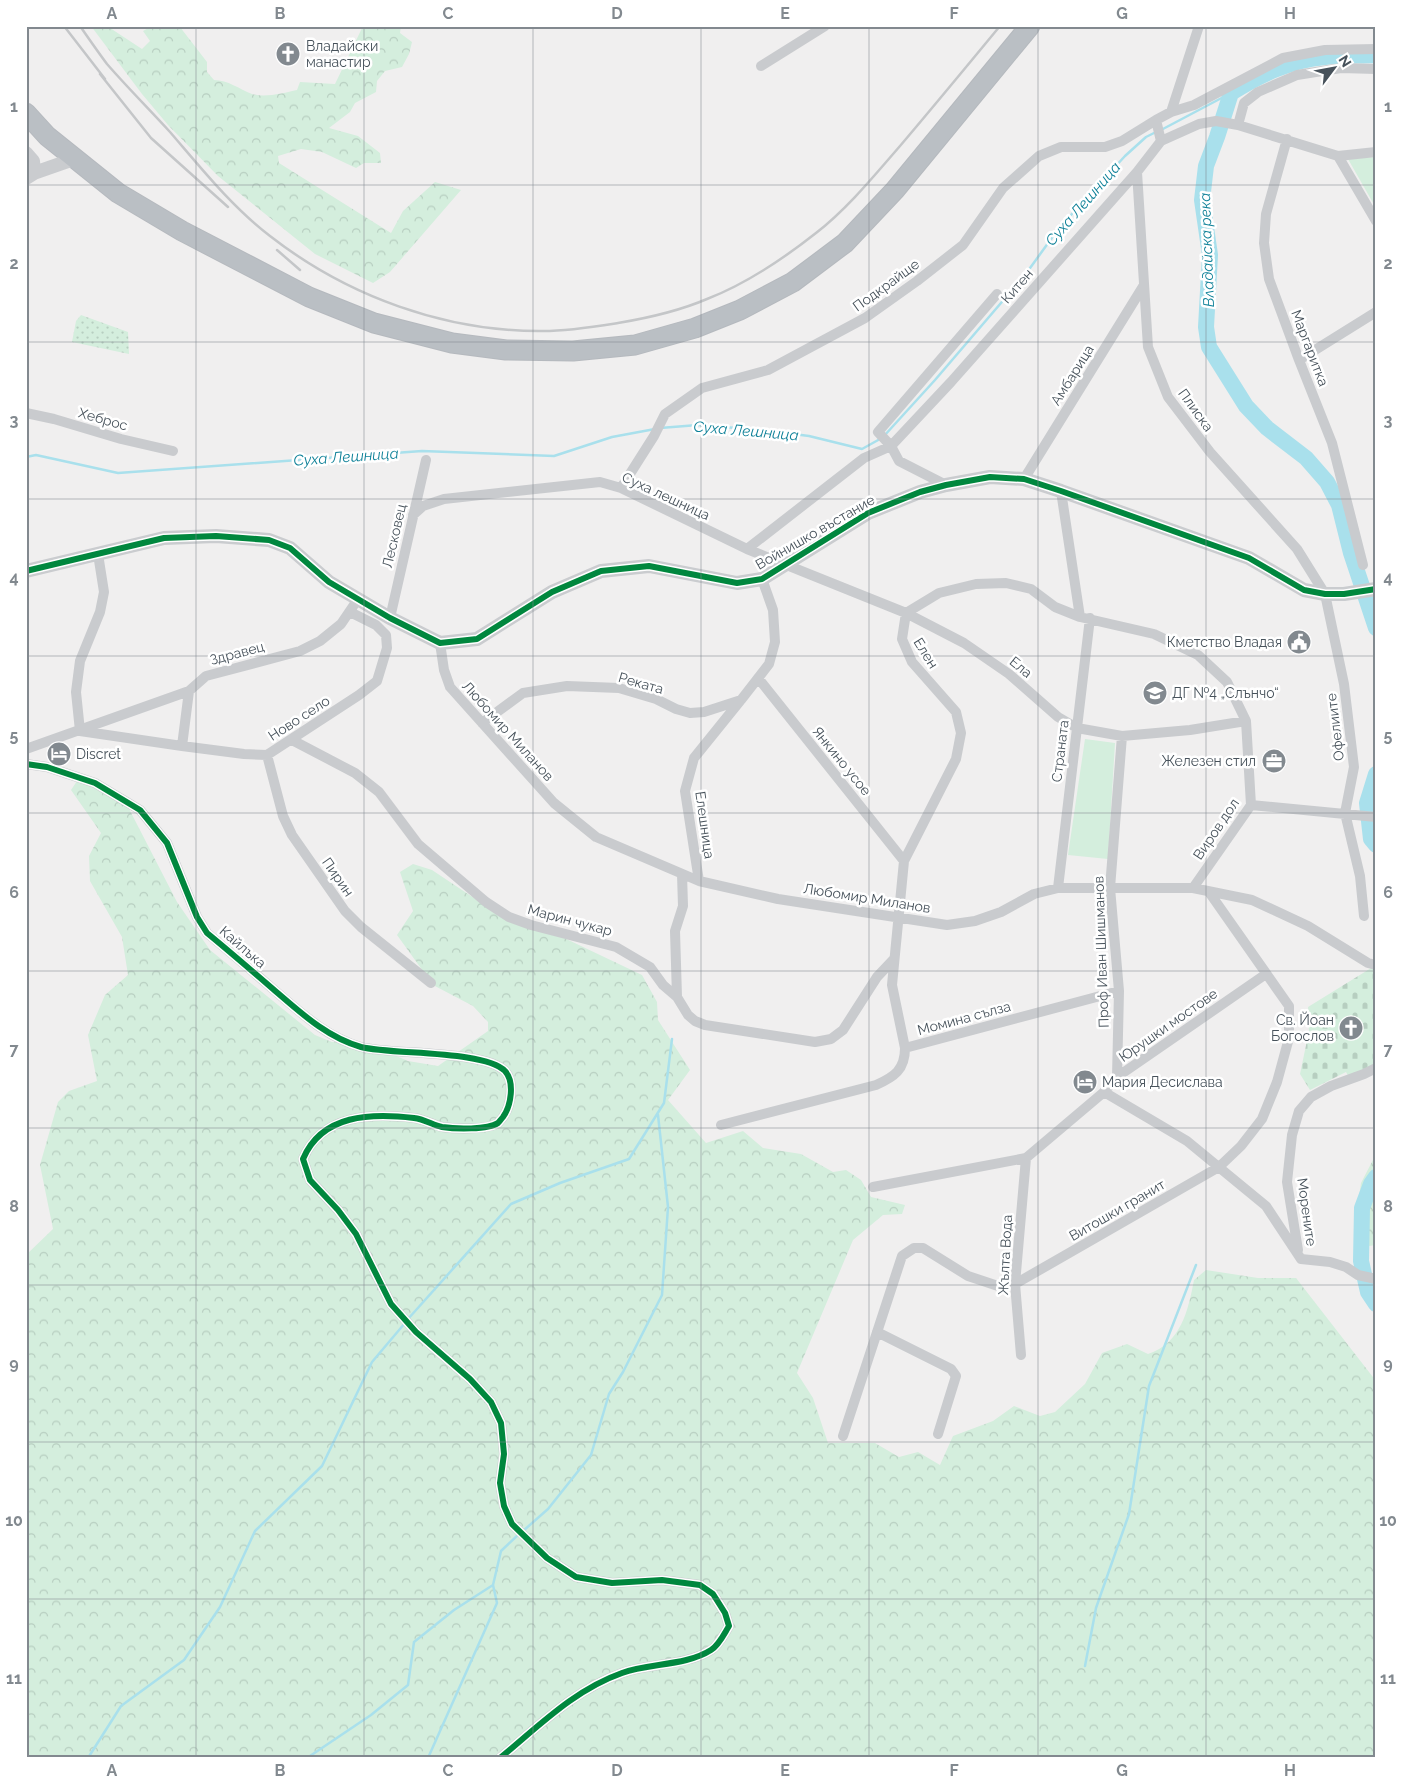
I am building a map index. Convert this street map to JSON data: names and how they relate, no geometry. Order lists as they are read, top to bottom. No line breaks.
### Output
{"streets":{"street":["Подкрайще","Китен","Маргаритка","Амбарица","Плиска","Хеброс","Суха лешница","Войнишко въстание","Лесковец","Здравец","Елен","Ела","Реката","Ново село","Офелиите","Любомир Миланов","Страната","Янкино усое","Елешница","Виров дол","Пирин","Марин чукар","Кайлъка","Проф Иван Шишманов","Момина сълза","Юрушки мостове","Витошки гранит","Морените","Жълта Вода"]},"crossings":[["Подкрайще","Суха лешница"],["Китен","Плиска"],["Китен","Суха лешница"],["Амбарица","Плиска"],["Амбарица","Войнишко въстание"],["Плиска","Войнишко въстание"],["Плиска","Офелиите"],["Суха лешница","Войнишко въстание"],["Суха лешница","Лесковец"],["Суха лешница","Ела"],["Войнишко въстание","Ела"],["Войнишко въстание","Офелиите"],["Войнишко въстание","Любомир Миланов"],["Войнишко въстание","Страната"],["Здравец","Ново село"],["Елен","Ела"],["Елен","Любомир Миланов"],["Елен","Янкино усое"],["Елен","Марин чукар"],["Елен","Момина сълза"],["Ела","Страната"],["Ела","Виров дол"],["Ела","Проф Иван Шишманов"],["Реката","Любомир Миланов"],["Реката","Елешница"],["Ново село","Пирин"],["Ново село","Марин чукар"],["Любомир Миланов","Страната"],["Любомир Миланов","Елешница"],["Любомир Миланов","Виров дол"],["Любомир Миланов","Проф Иван Шишманов"],["Проф Иван Шишманов","Момина сълза"],["Проф Иван Шишманов","Юрушки мостове"],["Юрушки мостове","Витошки гранит"],["Юрушки мостове","Жълта Вода"],["Витошки гранит","Жълта Вода"]],"water":["Суха Лешница","Владайска река"],"places":{"church":["Владайски манастир","Св. Йоан Богослов"],"public building":["Кметство Владая"],"school or university":["ДГ №4 „Слънчо“"],"hotel":["Discret","Мария Десислава"],"office":["Железен стил"]},"north":"top right","grid":{"columns":["A","B","C","D","E","F","G","H"],"rows":["1","2","3","4","5","6","7","8","9","10","11"]}}
